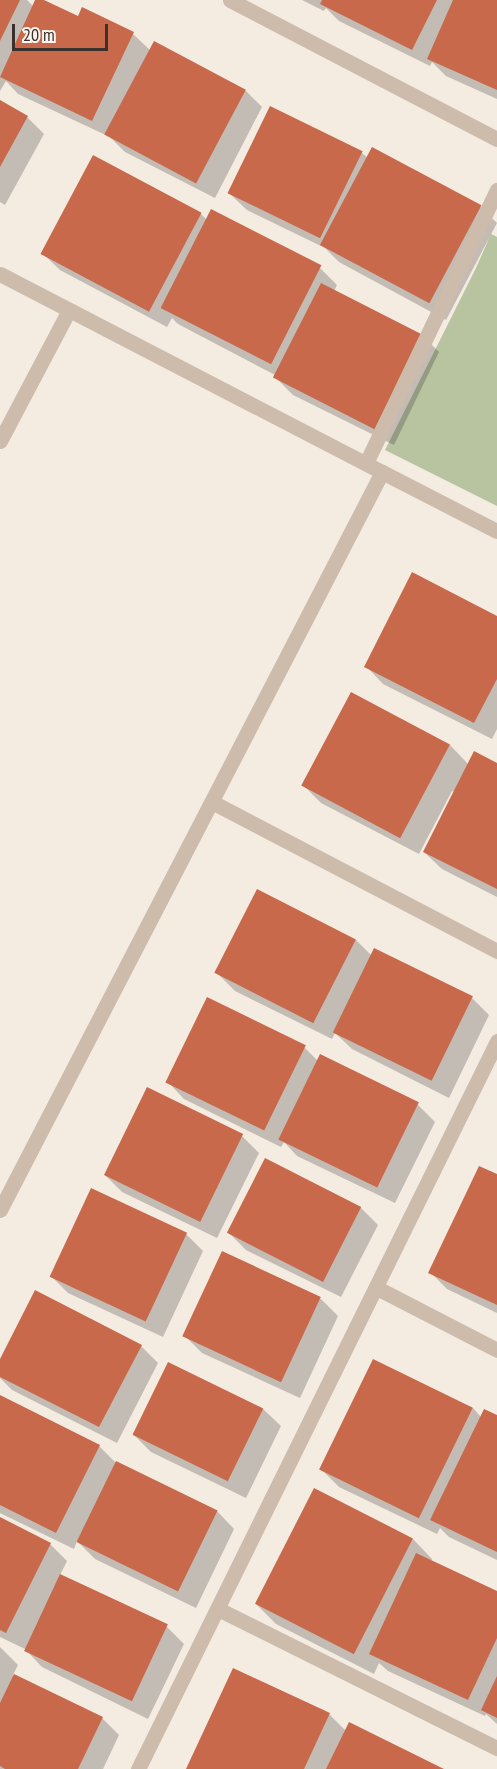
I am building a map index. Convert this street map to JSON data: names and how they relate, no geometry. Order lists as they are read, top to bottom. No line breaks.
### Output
{"scale_bar":"20 m"}
